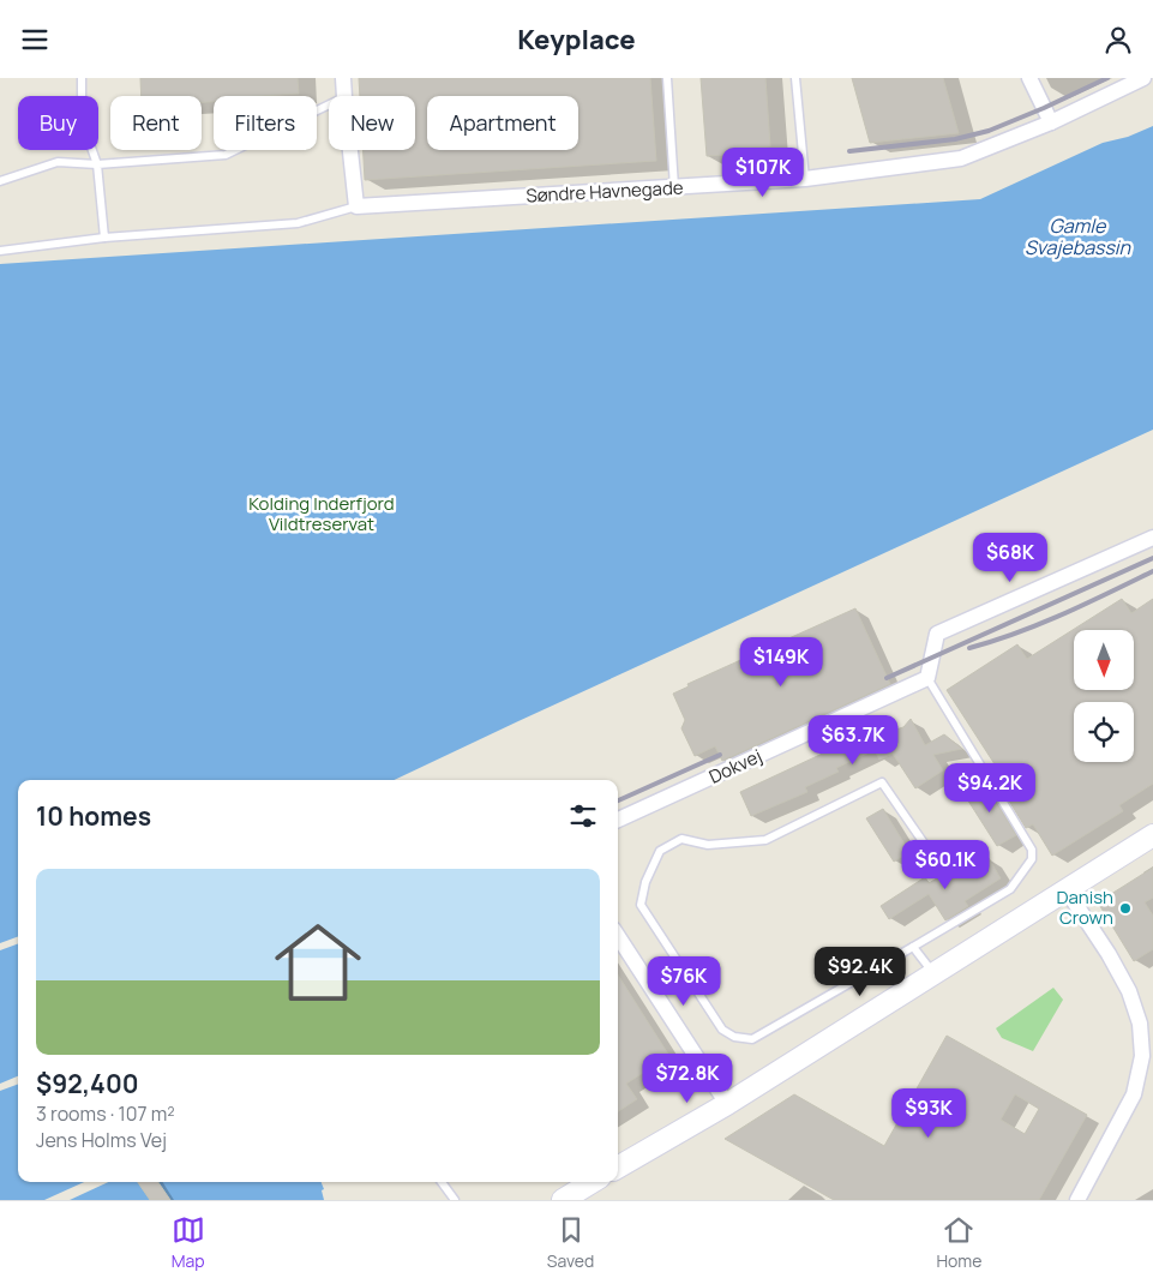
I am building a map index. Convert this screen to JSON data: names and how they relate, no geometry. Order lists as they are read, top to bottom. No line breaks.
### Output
{"streets":{"street":["Søndre Havnegade","Dokvej"]},"water":["Gamle Svajebassin"],"parks":["Kolding Inderfjord Vildtreservat"],"places":["Danish Crown"],"north":"bottom","page":{"header":"Keyplace","chip":["Buy","Rent","Filters","New","Apartment"],"price":["$107K","$68K","$149K","$63.7K","$94.2K","$60.1K","$92.4K","$76K","$72.8K","$93K"],"heading":"10 homes","list":[{"name":"$92,400","note":"3 rooms · 107 m² · Jens Holms Vej"}],"tabs":["Map","Saved","Home"]}}
